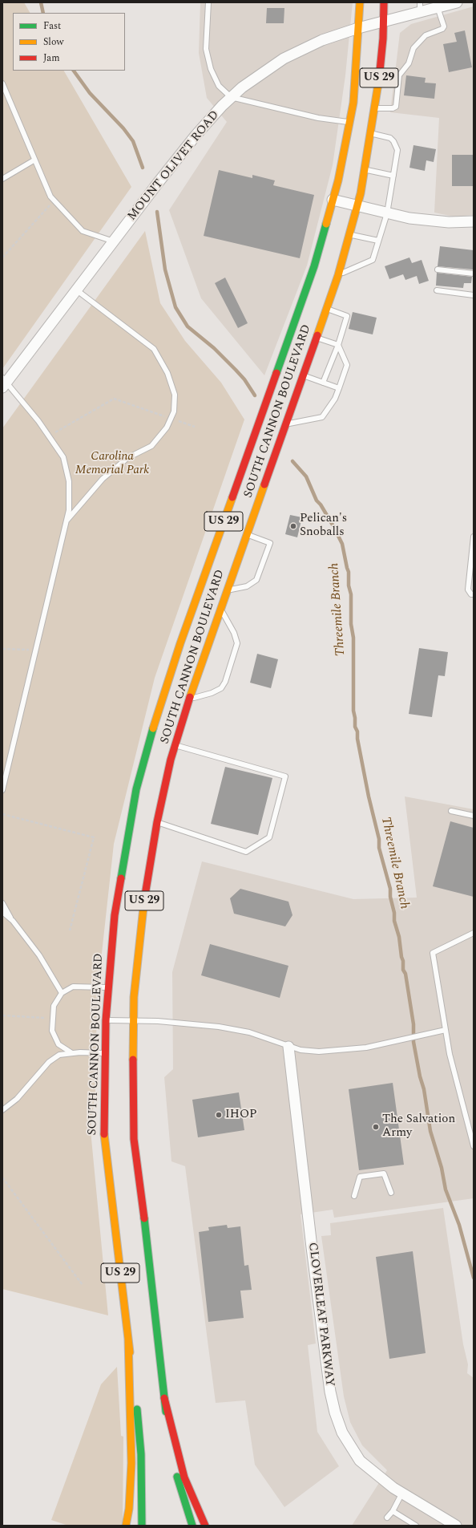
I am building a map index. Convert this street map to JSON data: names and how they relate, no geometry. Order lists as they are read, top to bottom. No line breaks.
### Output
{"streets":{"main road":["US 29","SOUTH CANNON BOULEVARD"],"street":["MOUNT OLIVET ROAD","CLOVERLEAF PARKWAY"]},"crossings":[["MOUNT OLIVET ROAD","SOUTH CANNON BOULEVARD"]],"water":["Threemile Branch"],"parks":["Carolina Memorial Park"],"places":["Pelican's Snoballs","IHOP","The Salvation Army"],"legend":["Fast","Slow","Jam"]}
